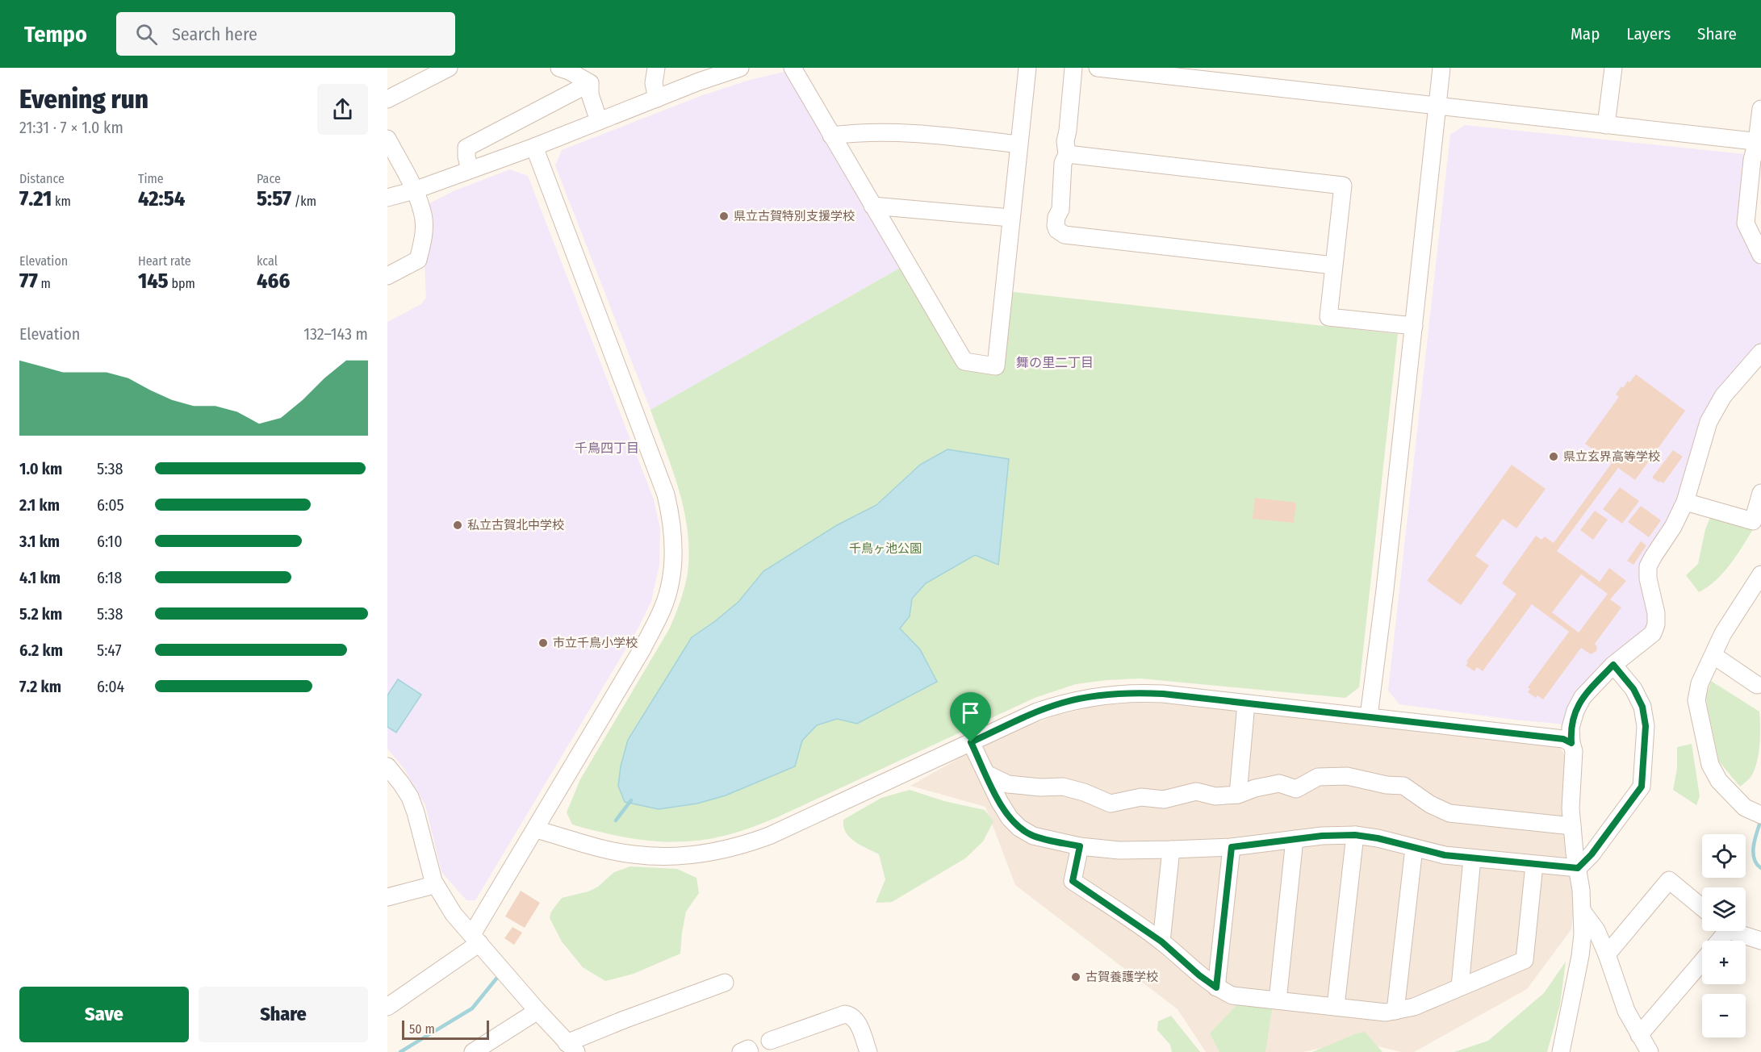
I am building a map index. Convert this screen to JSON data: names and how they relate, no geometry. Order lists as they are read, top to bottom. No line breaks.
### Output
{"districts":["舞の里二丁目","千鳥四丁目"],"parks":["千鳥ヶ池公園"],"places":["県立古賀特別支援学校","県立玄界高等学校","私立古賀北中学校","市立千鳥小学校","古賀養護学校"],"scale_bar":"50 m","page":{"header":"Tempo","search":"Search here","nav":["Map","Layers","Share"],"heading":["Evening run","21:31 · 7 × 1.0 km"],"stats":[["Distance","7.21 km"],["Time","42:54"],["Pace","5:57 /km"],["Elevation","77 m"],["Heart rate","145 bpm"],["kcal","466"]],"chart":["Elevation","132–143 m"],"list":[{"name":"1.0 km","note":"5:38"},{"name":"2.1 km","note":"6:05"},{"name":"3.1 km","note":"6:10"},{"name":"4.1 km","note":"6:18"},{"name":"5.2 km","note":"5:38"},{"name":"6.2 km","note":"5:47"},{"name":"7.2 km","note":"6:04"}],"map_buttons":["+","−"],"buttons":["Save","Share"],"scale":"50 m"}}
